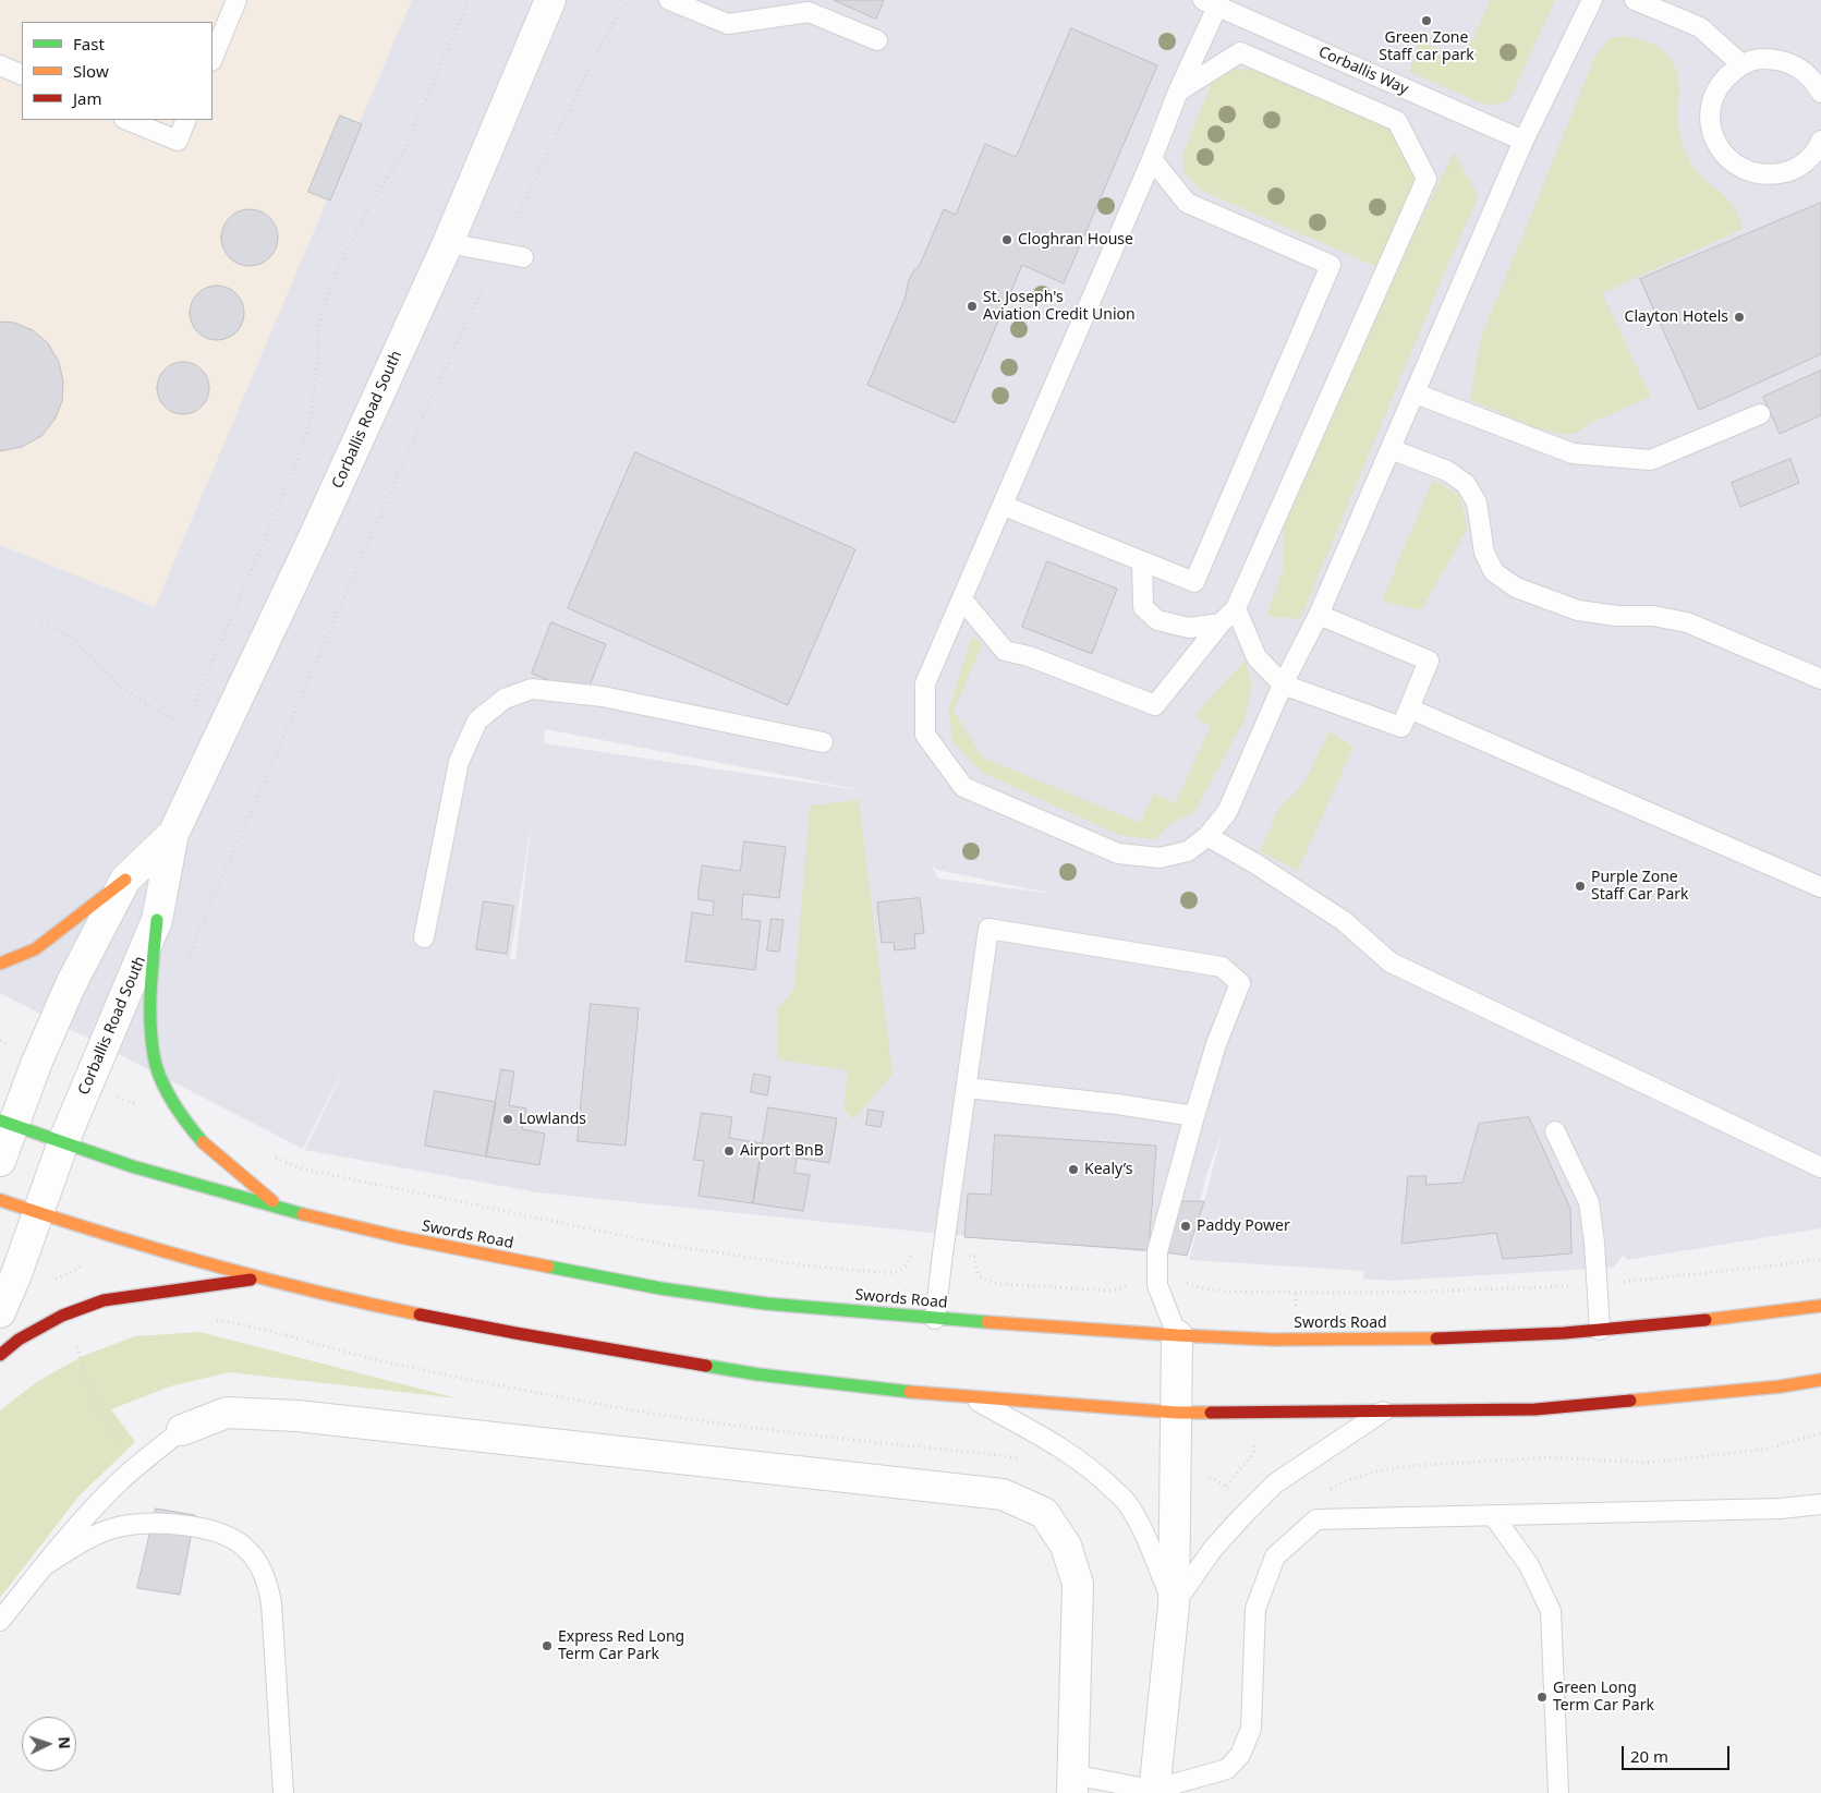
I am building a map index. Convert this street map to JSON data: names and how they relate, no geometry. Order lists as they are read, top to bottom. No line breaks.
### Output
{"streets":{"main road":["Swords Road"],"street":["Corballis Road South"],"lane":["Corballis Way"]},"crossings":[["Corballis Road South","Swords Road"]],"places":["Green Zone Staff car park","Cloghran House","St. Joseph's Aviation Credit Union","Clayton Hotels","Purple Zone Staff Car Park","Lowlands","Airport BnB","Kealy’s","Paddy Power","Express Red Long Term Car Park","Green Long Term Car Park"],"legend":["Fast","Slow","Jam"],"scale_bar":"20 m","north":"right"}
